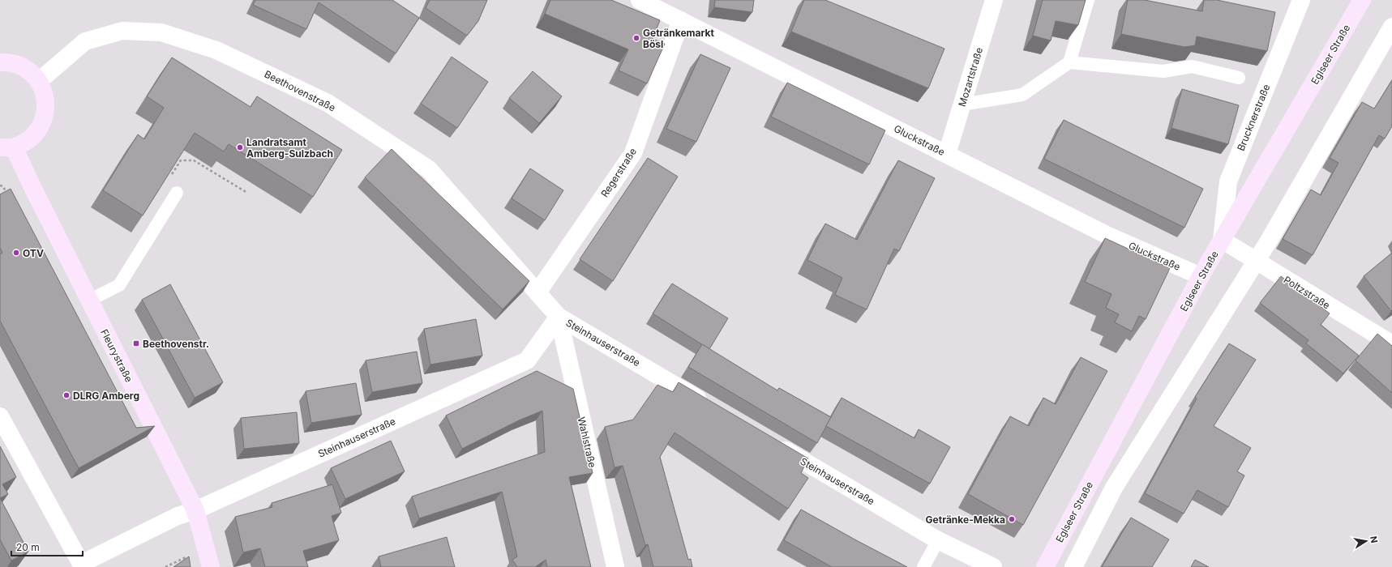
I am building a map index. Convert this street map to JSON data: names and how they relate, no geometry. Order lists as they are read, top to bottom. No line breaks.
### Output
{"streets":{"street":["Eglseer Straße","Mozartstraße","Beethovenstraße","Brucknerstraße","Gluckstraße","Regerstraße","Poltzstraße","Steinhauserstraße","Fleurystraße","Wahlstraße"]},"crossings":[["Eglseer Straße","Brucknerstraße"],["Eglseer Straße","Gluckstraße"],["Eglseer Straße","Poltzstraße"],["Mozartstraße","Gluckstraße"],["Beethovenstraße","Regerstraße"],["Beethovenstraße","Steinhauserstraße"],["Beethovenstraße","Wahlstraße"],["Brucknerstraße","Poltzstraße"],["Gluckstraße","Regerstraße"],["Steinhauserstraße","Fleurystraße"],["Steinhauserstraße","Wahlstraße"]],"places":{"other":["Getränkemarkt Bösl","Landratsamt Amberg-Sulzbach","OTV","DLRG Amberg","Getränke-Mekka"],"transit":["Beethovenstr."]},"scale_bar":"20 m","north":"right"}
